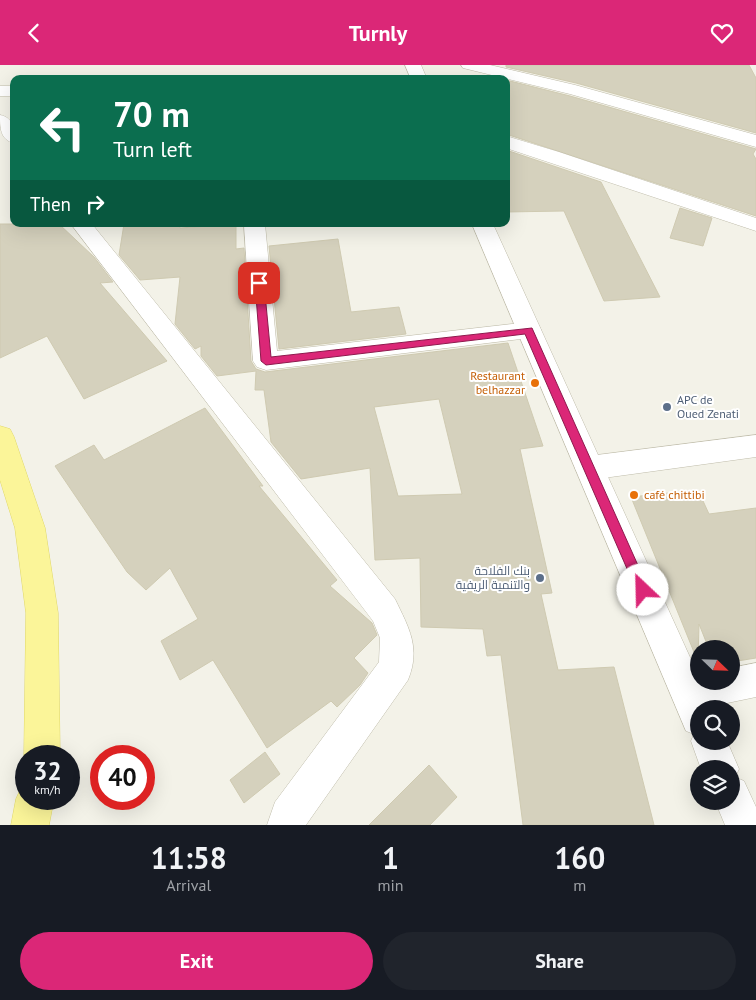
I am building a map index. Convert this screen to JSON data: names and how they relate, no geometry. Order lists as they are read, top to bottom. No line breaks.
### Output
{"places":["Restaurant belhazzar","APC de Oued Zenati","café chittibi","بنك الفلاحة والتنمية الريفية"],"north":"bottom right","page":{"header":"Turnly","turn":["70 m","Turn left"],"then":"Then","speed":"32 km/h","limit":"40","eta":["11:58","Arrival","1","min","160","m"],"buttons":["Exit","Share"]}}
